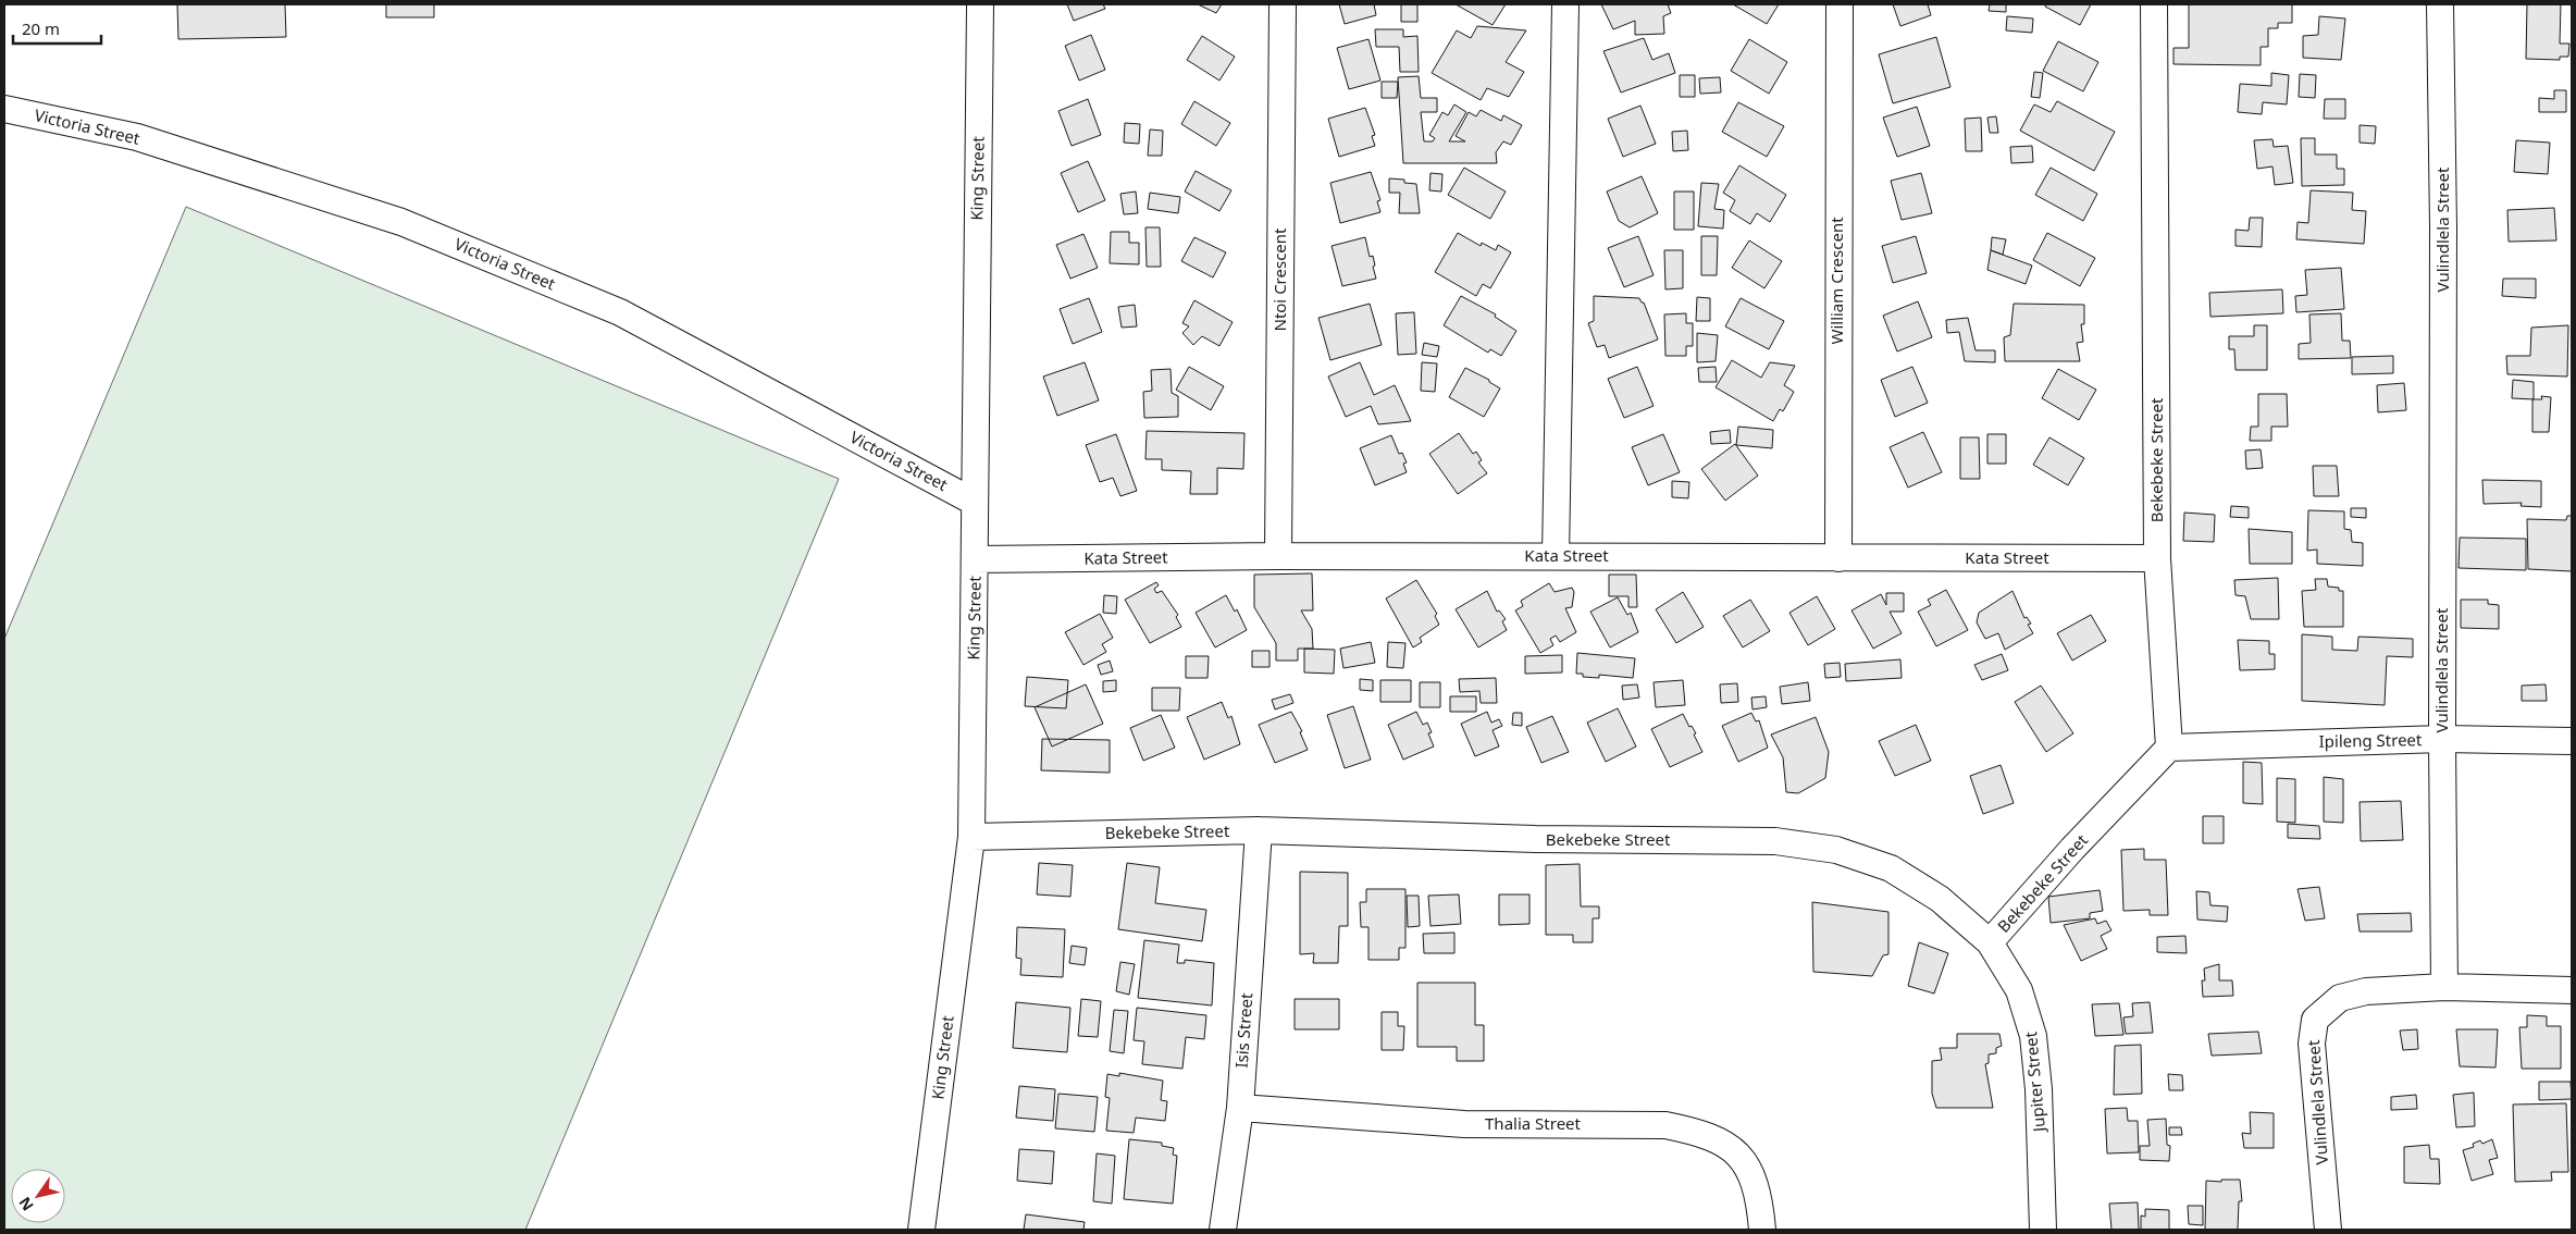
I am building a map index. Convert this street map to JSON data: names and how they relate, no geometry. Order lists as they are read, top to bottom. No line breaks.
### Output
{"streets":{"street":["Victoria Street","King Street","Vulindlela Street","Ntoi Crescent","William Crescent","Bekebeke Street","Kata Street","Ipileng Street","Isis Street","Jupiter Street","Thalia Street"]},"crossings":[["Victoria Street","King Street"],["King Street","Bekebeke Street"],["King Street","Kata Street"],["Vulindlela Street","Ipileng Street"],["Ntoi Crescent","Kata Street"],["William Crescent","Kata Street"],["Bekebeke Street","Kata Street"],["Bekebeke Street","Ipileng Street"],["Bekebeke Street","Isis Street"],["Bekebeke Street","Jupiter Street"],["Isis Street","Thalia Street"]],"scale_bar":"20 m","north":"bottom left"}
